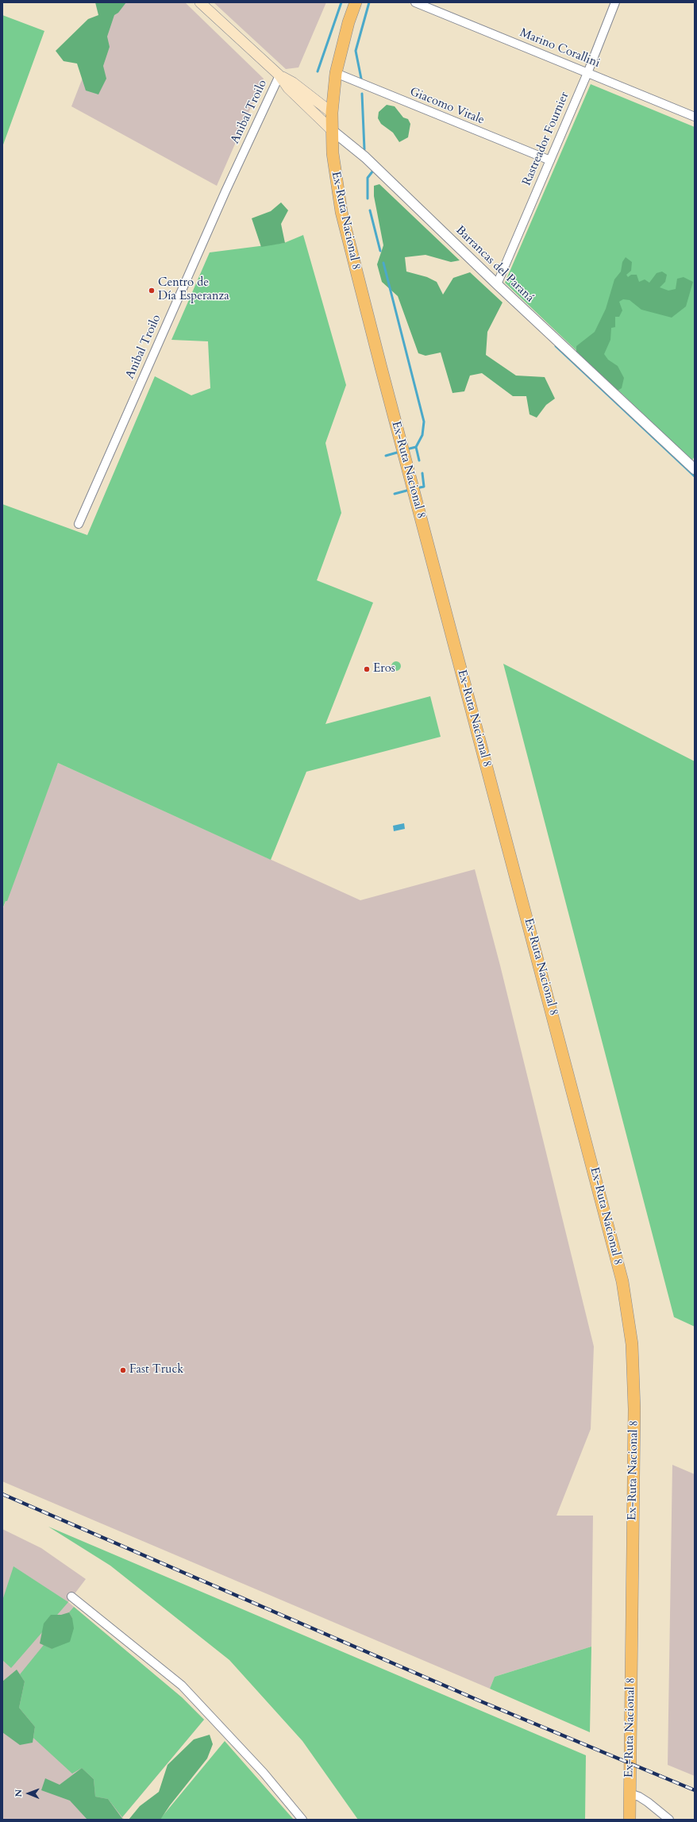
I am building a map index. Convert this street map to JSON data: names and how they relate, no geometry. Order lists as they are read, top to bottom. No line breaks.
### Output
{"streets":{"main road":["Ex-Ruta Nacional 8","Barrancas del Paraná"],"street":["Marino Corallini","Giacomo Vitale","Anibal Troilo","Rastreador Fournier"]},"crossings":[["Marino Corallini","Rastreador Fournier"],["Giacomo Vitale","Rastreador Fournier"],["Giacomo Vitale","Ex-Ruta Nacional 8"],["Anibal Troilo","Barrancas del Paraná"],["Rastreador Fournier","Barrancas del Paraná"],["Ex-Ruta Nacional 8","Barrancas del Paraná"]],"places":["Centro de Día Esperanza","Eros","Fast Truck"],"north":"left"}
